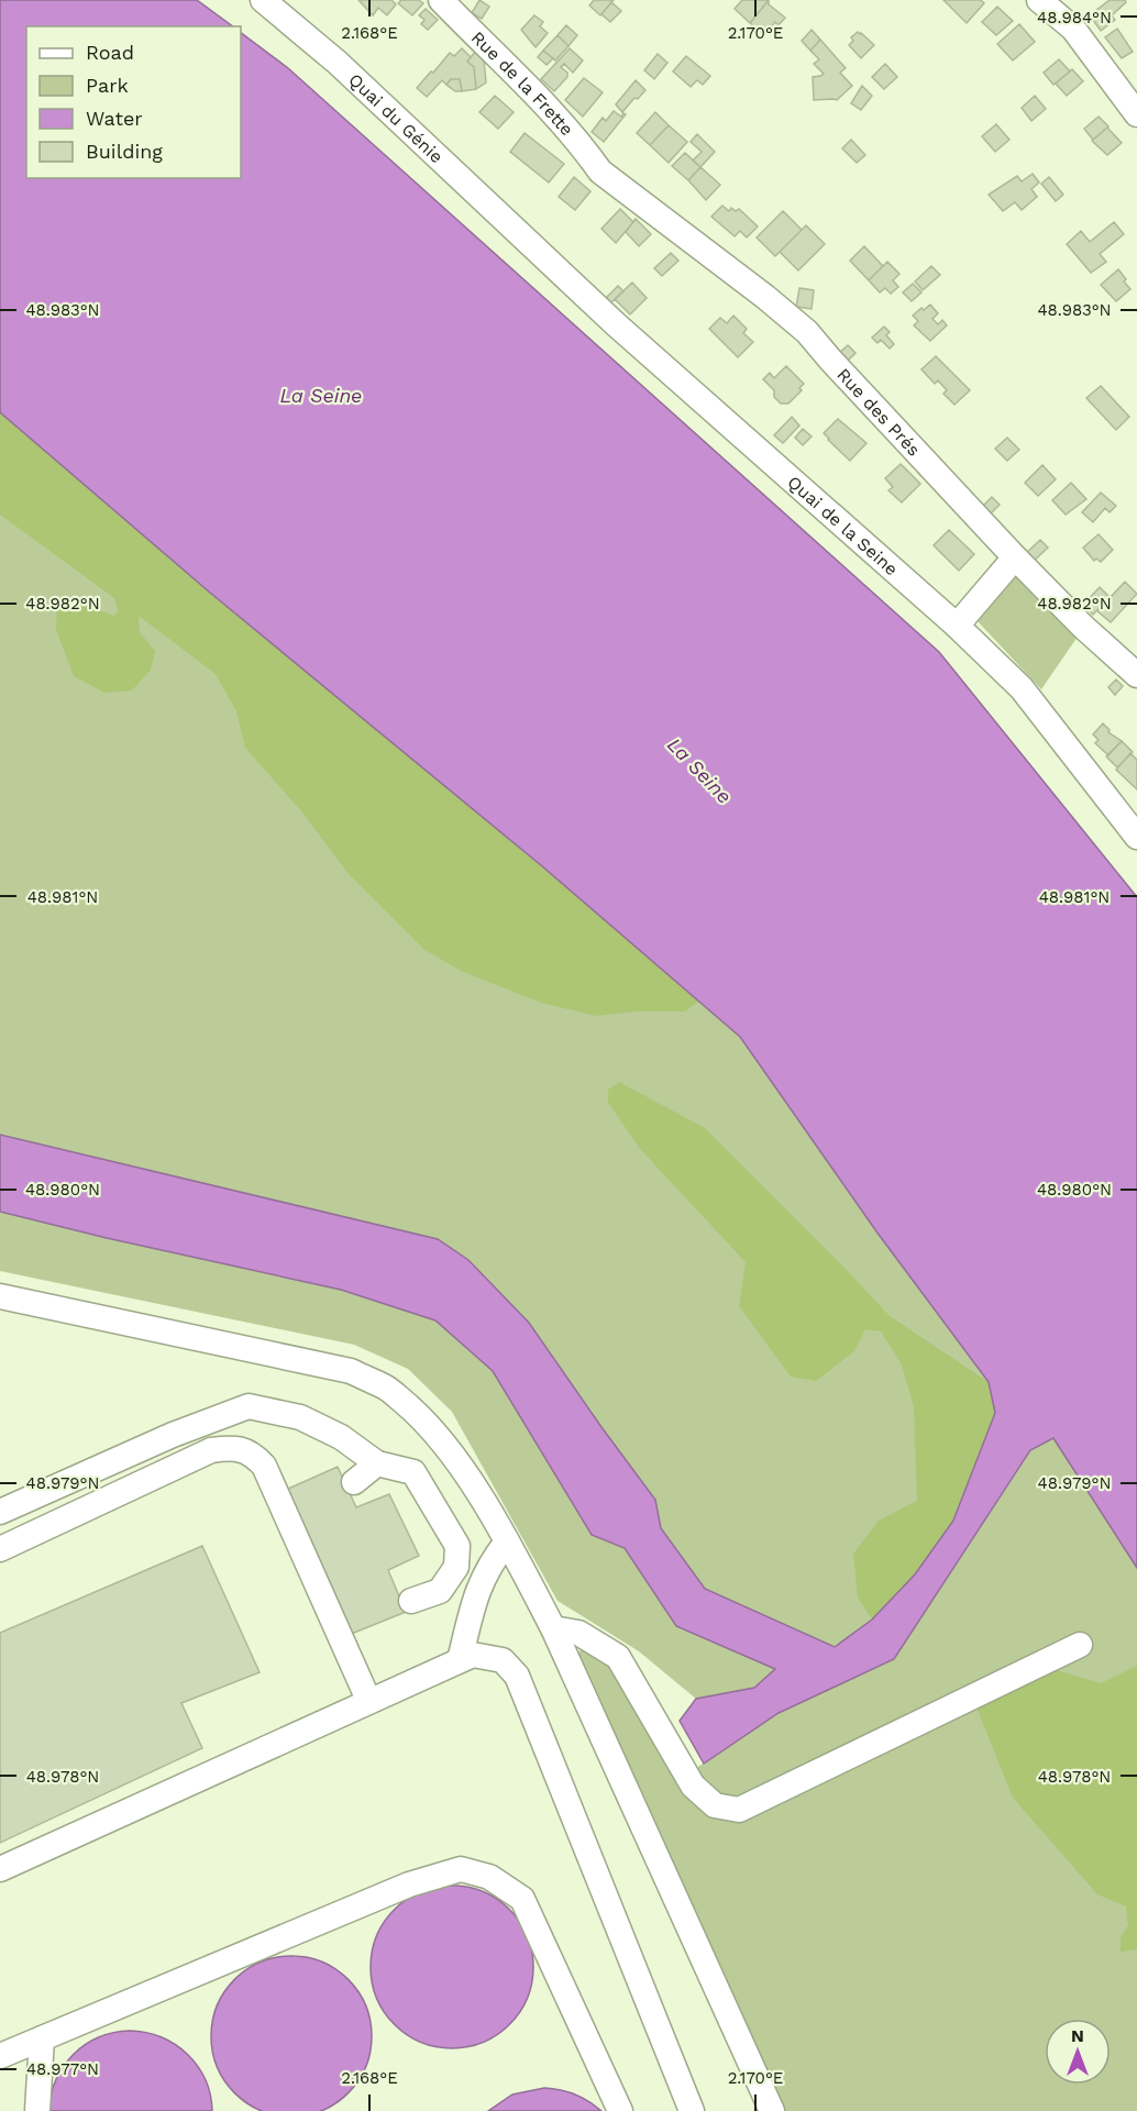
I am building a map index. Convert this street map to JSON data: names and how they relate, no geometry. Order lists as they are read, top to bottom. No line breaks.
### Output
{"streets":{"street":["Rue de la Frette","Quai du Génie","Rue des Prés","Quai de la Seine"]},"crossings":[["Rue de la Frette","Rue des Prés"],["Quai du Génie","Quai de la Seine"]],"water":["La Seine"],"legend":["Road","Park","Water","Building"],"north":"top","coordinates":["48.984°N","2.168°E","2.170°E","48.983°N","48.982°N","48.981°N","48.980°N","48.979°N","48.978°N","48.977°N"]}
